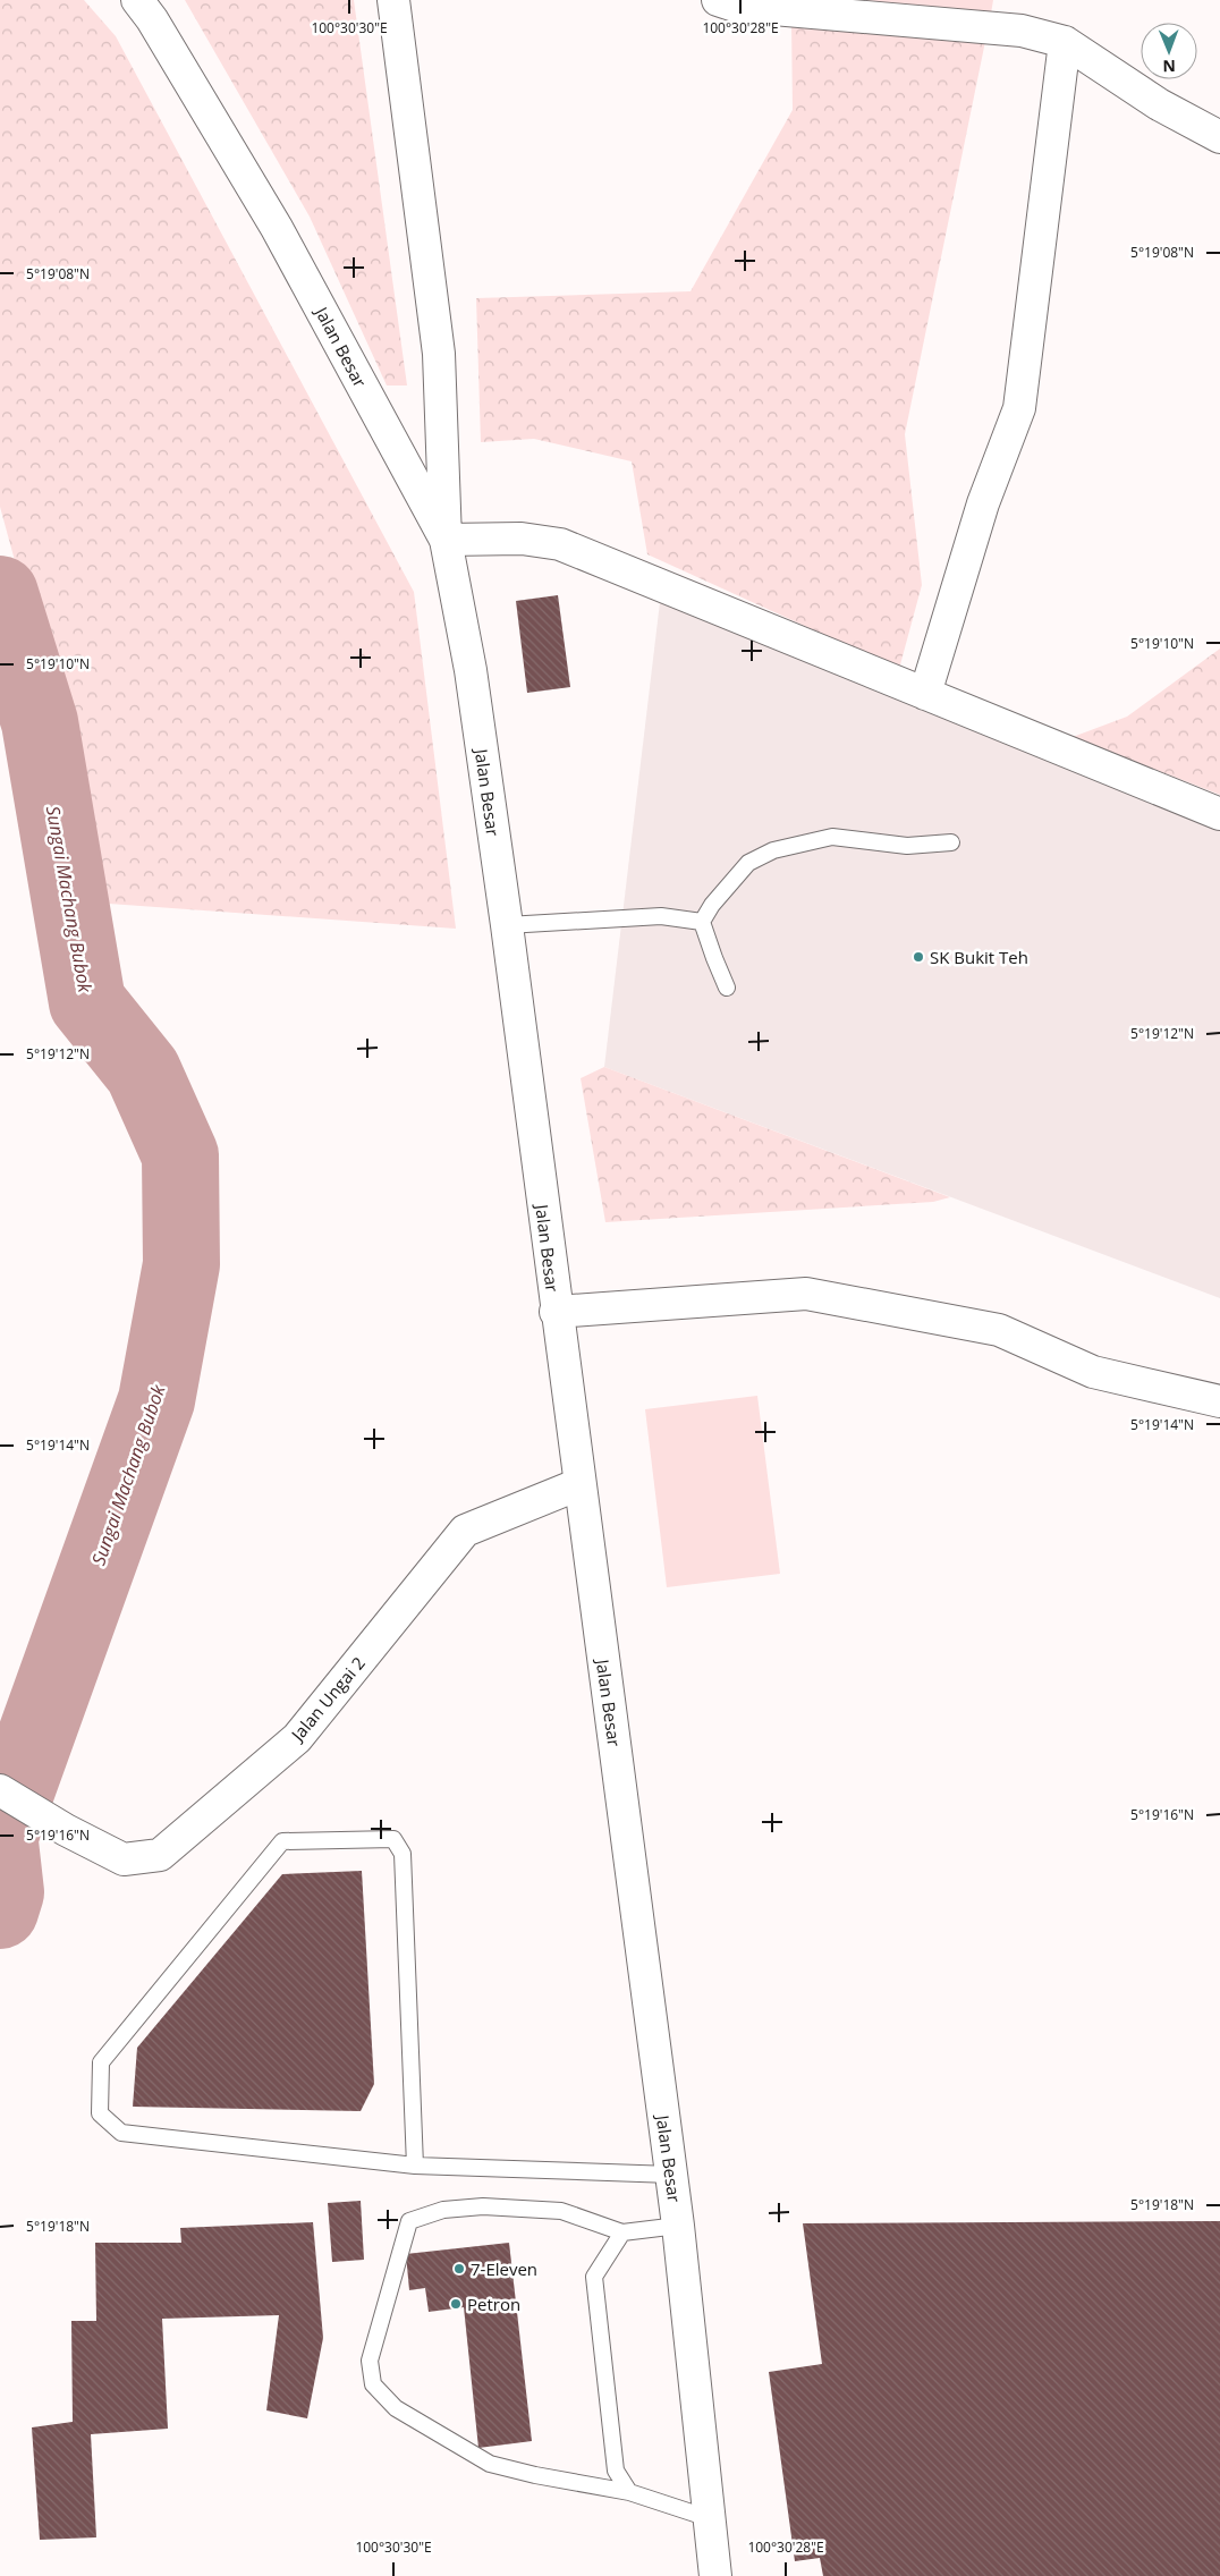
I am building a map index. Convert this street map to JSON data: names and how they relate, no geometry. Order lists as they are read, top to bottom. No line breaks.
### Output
{"streets":{"street":["Jalan Besar","Jalan Ungai 2"]},"crossings":[["Jalan Besar","Jalan Ungai 2"]],"water":["Sungai Machang Bubok"],"places":["SK Bukit Teh","7-Eleven","Petron"],"north":"bottom","coordinates":["100°30'30\"E","100°30'28\"E","5°19'08\"N","5°19'10\"N","5°19'12\"N","5°19'14\"N","5°19'16\"N","5°19'18\"N"]}
